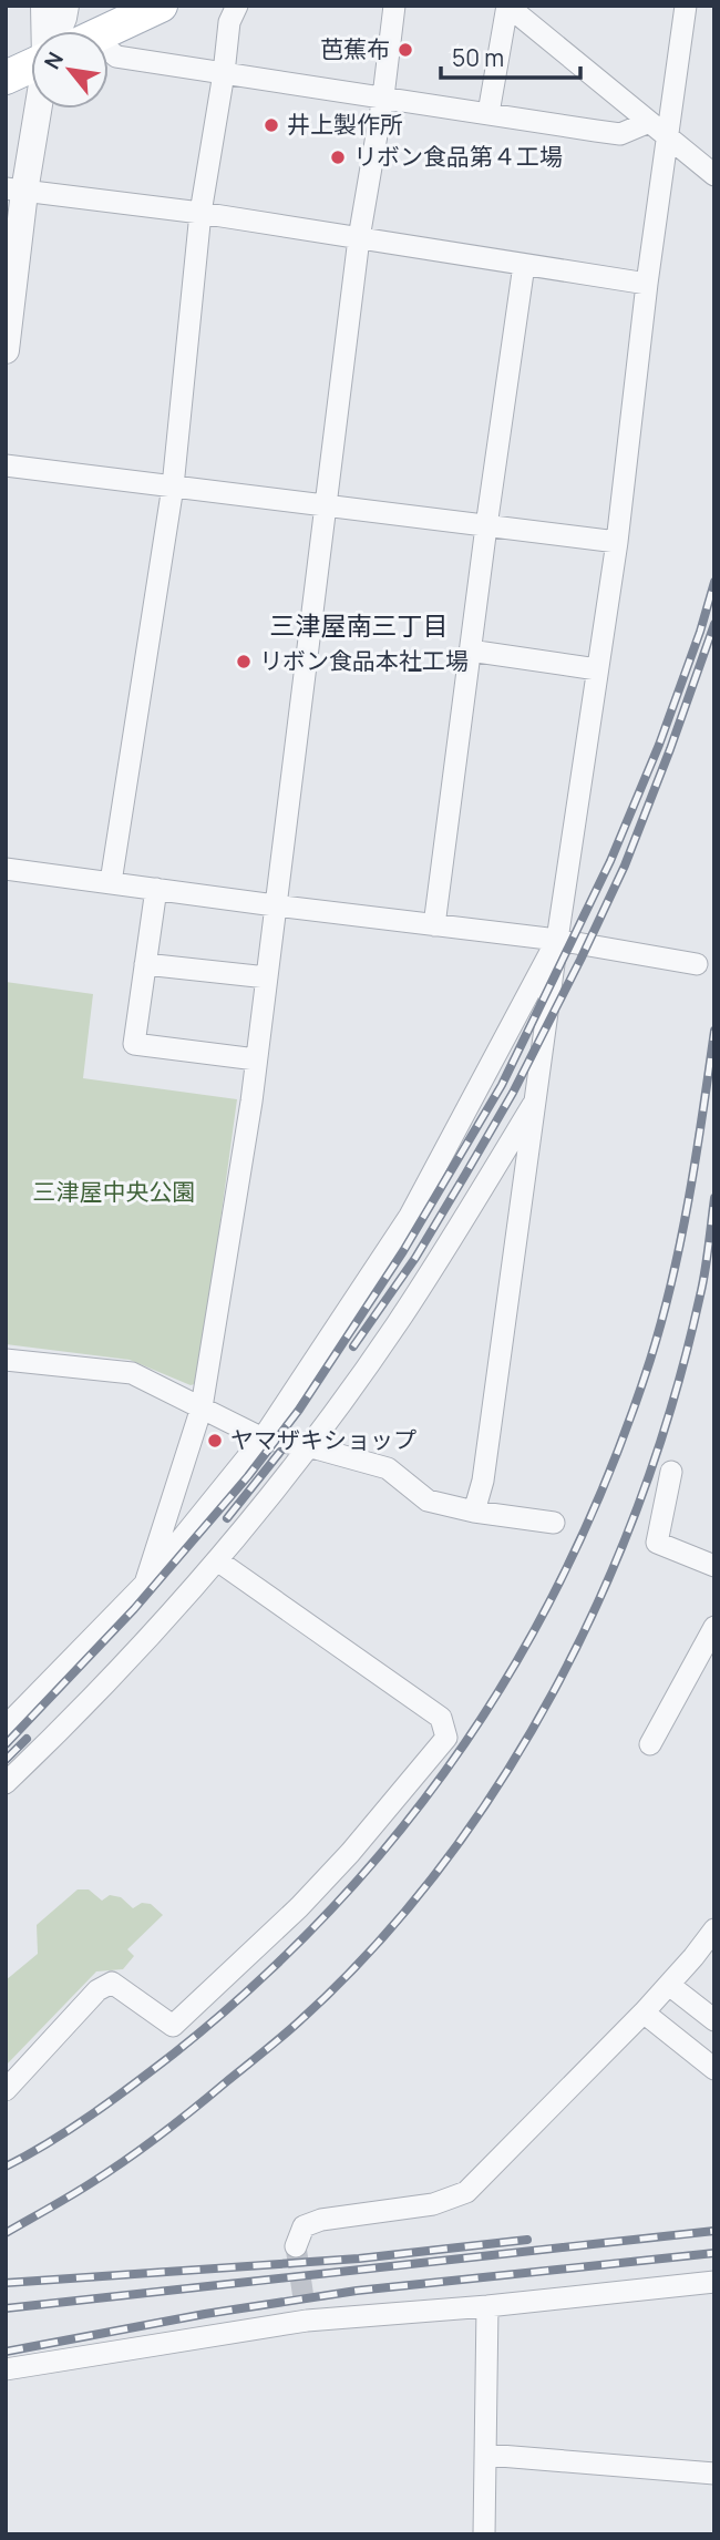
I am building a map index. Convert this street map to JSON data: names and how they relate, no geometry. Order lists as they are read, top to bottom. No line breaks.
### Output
{"districts":["三津屋南三丁目"],"parks":["三津屋中央公園"],"places":["芭蕉布","井上製作所","リボン食品第４工場","リボン食品本社工場","ヤマザキショップ"],"scale_bar":"50 m","north":"top left"}
